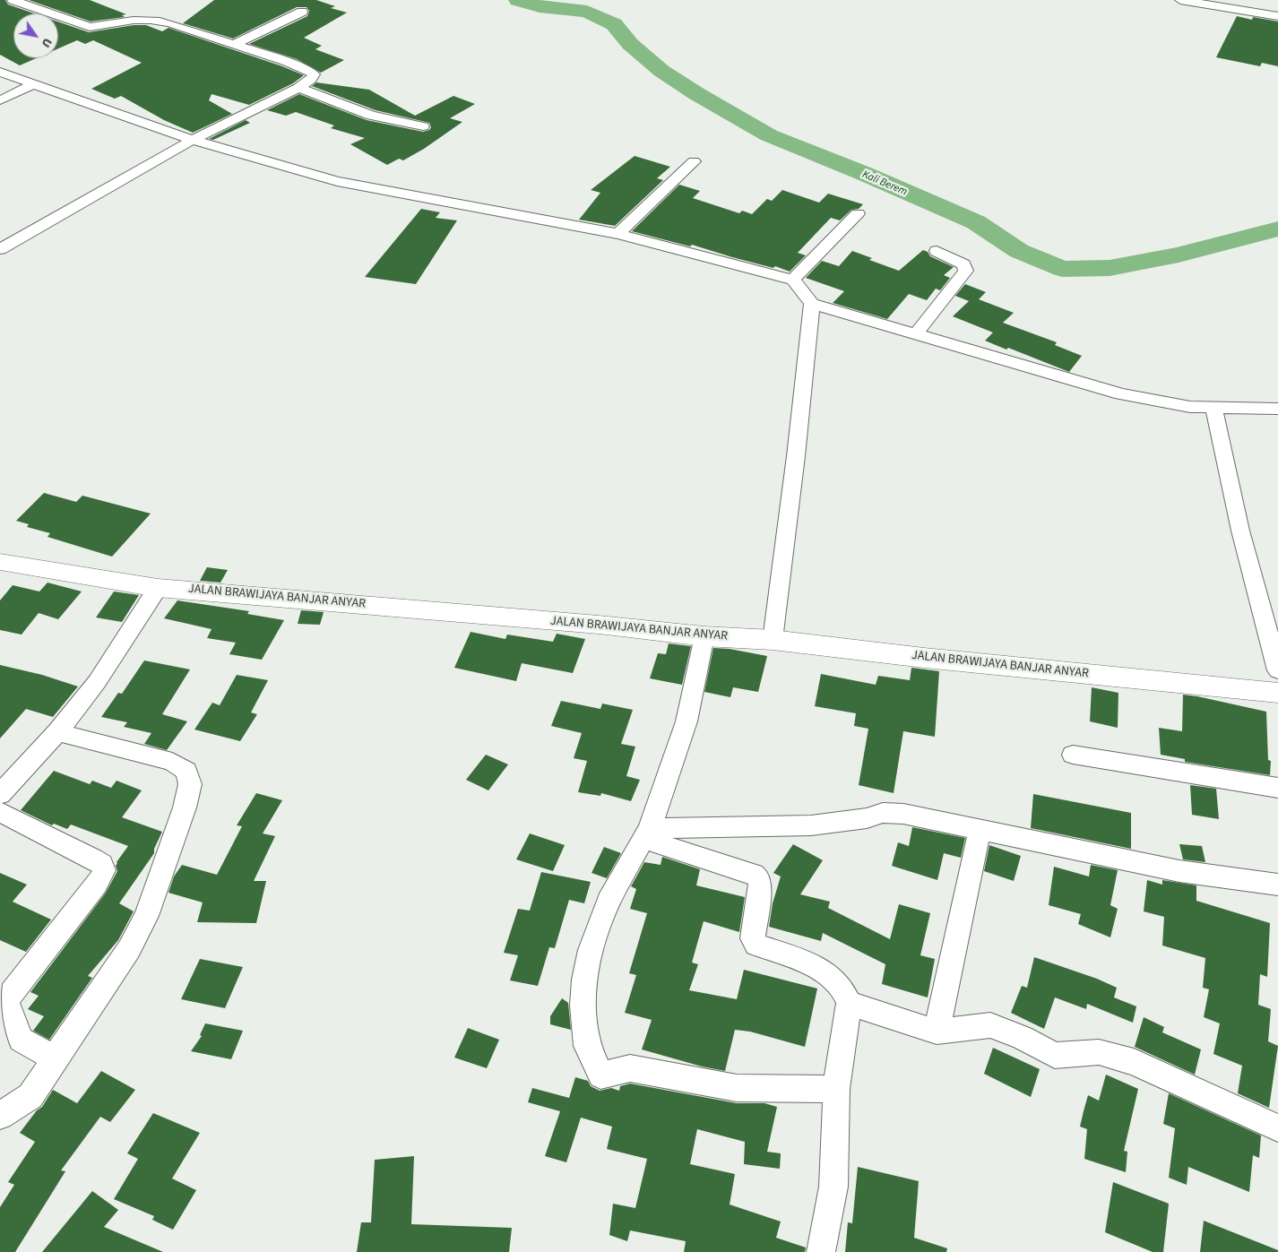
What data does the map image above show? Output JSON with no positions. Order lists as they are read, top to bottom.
{
  "streets": {
    "street": ["JALAN BRAWIJAYA BANJAR ANYAR"]
  },
  "water": ["Kali Berem"],
  "north": "bottom right"
}
